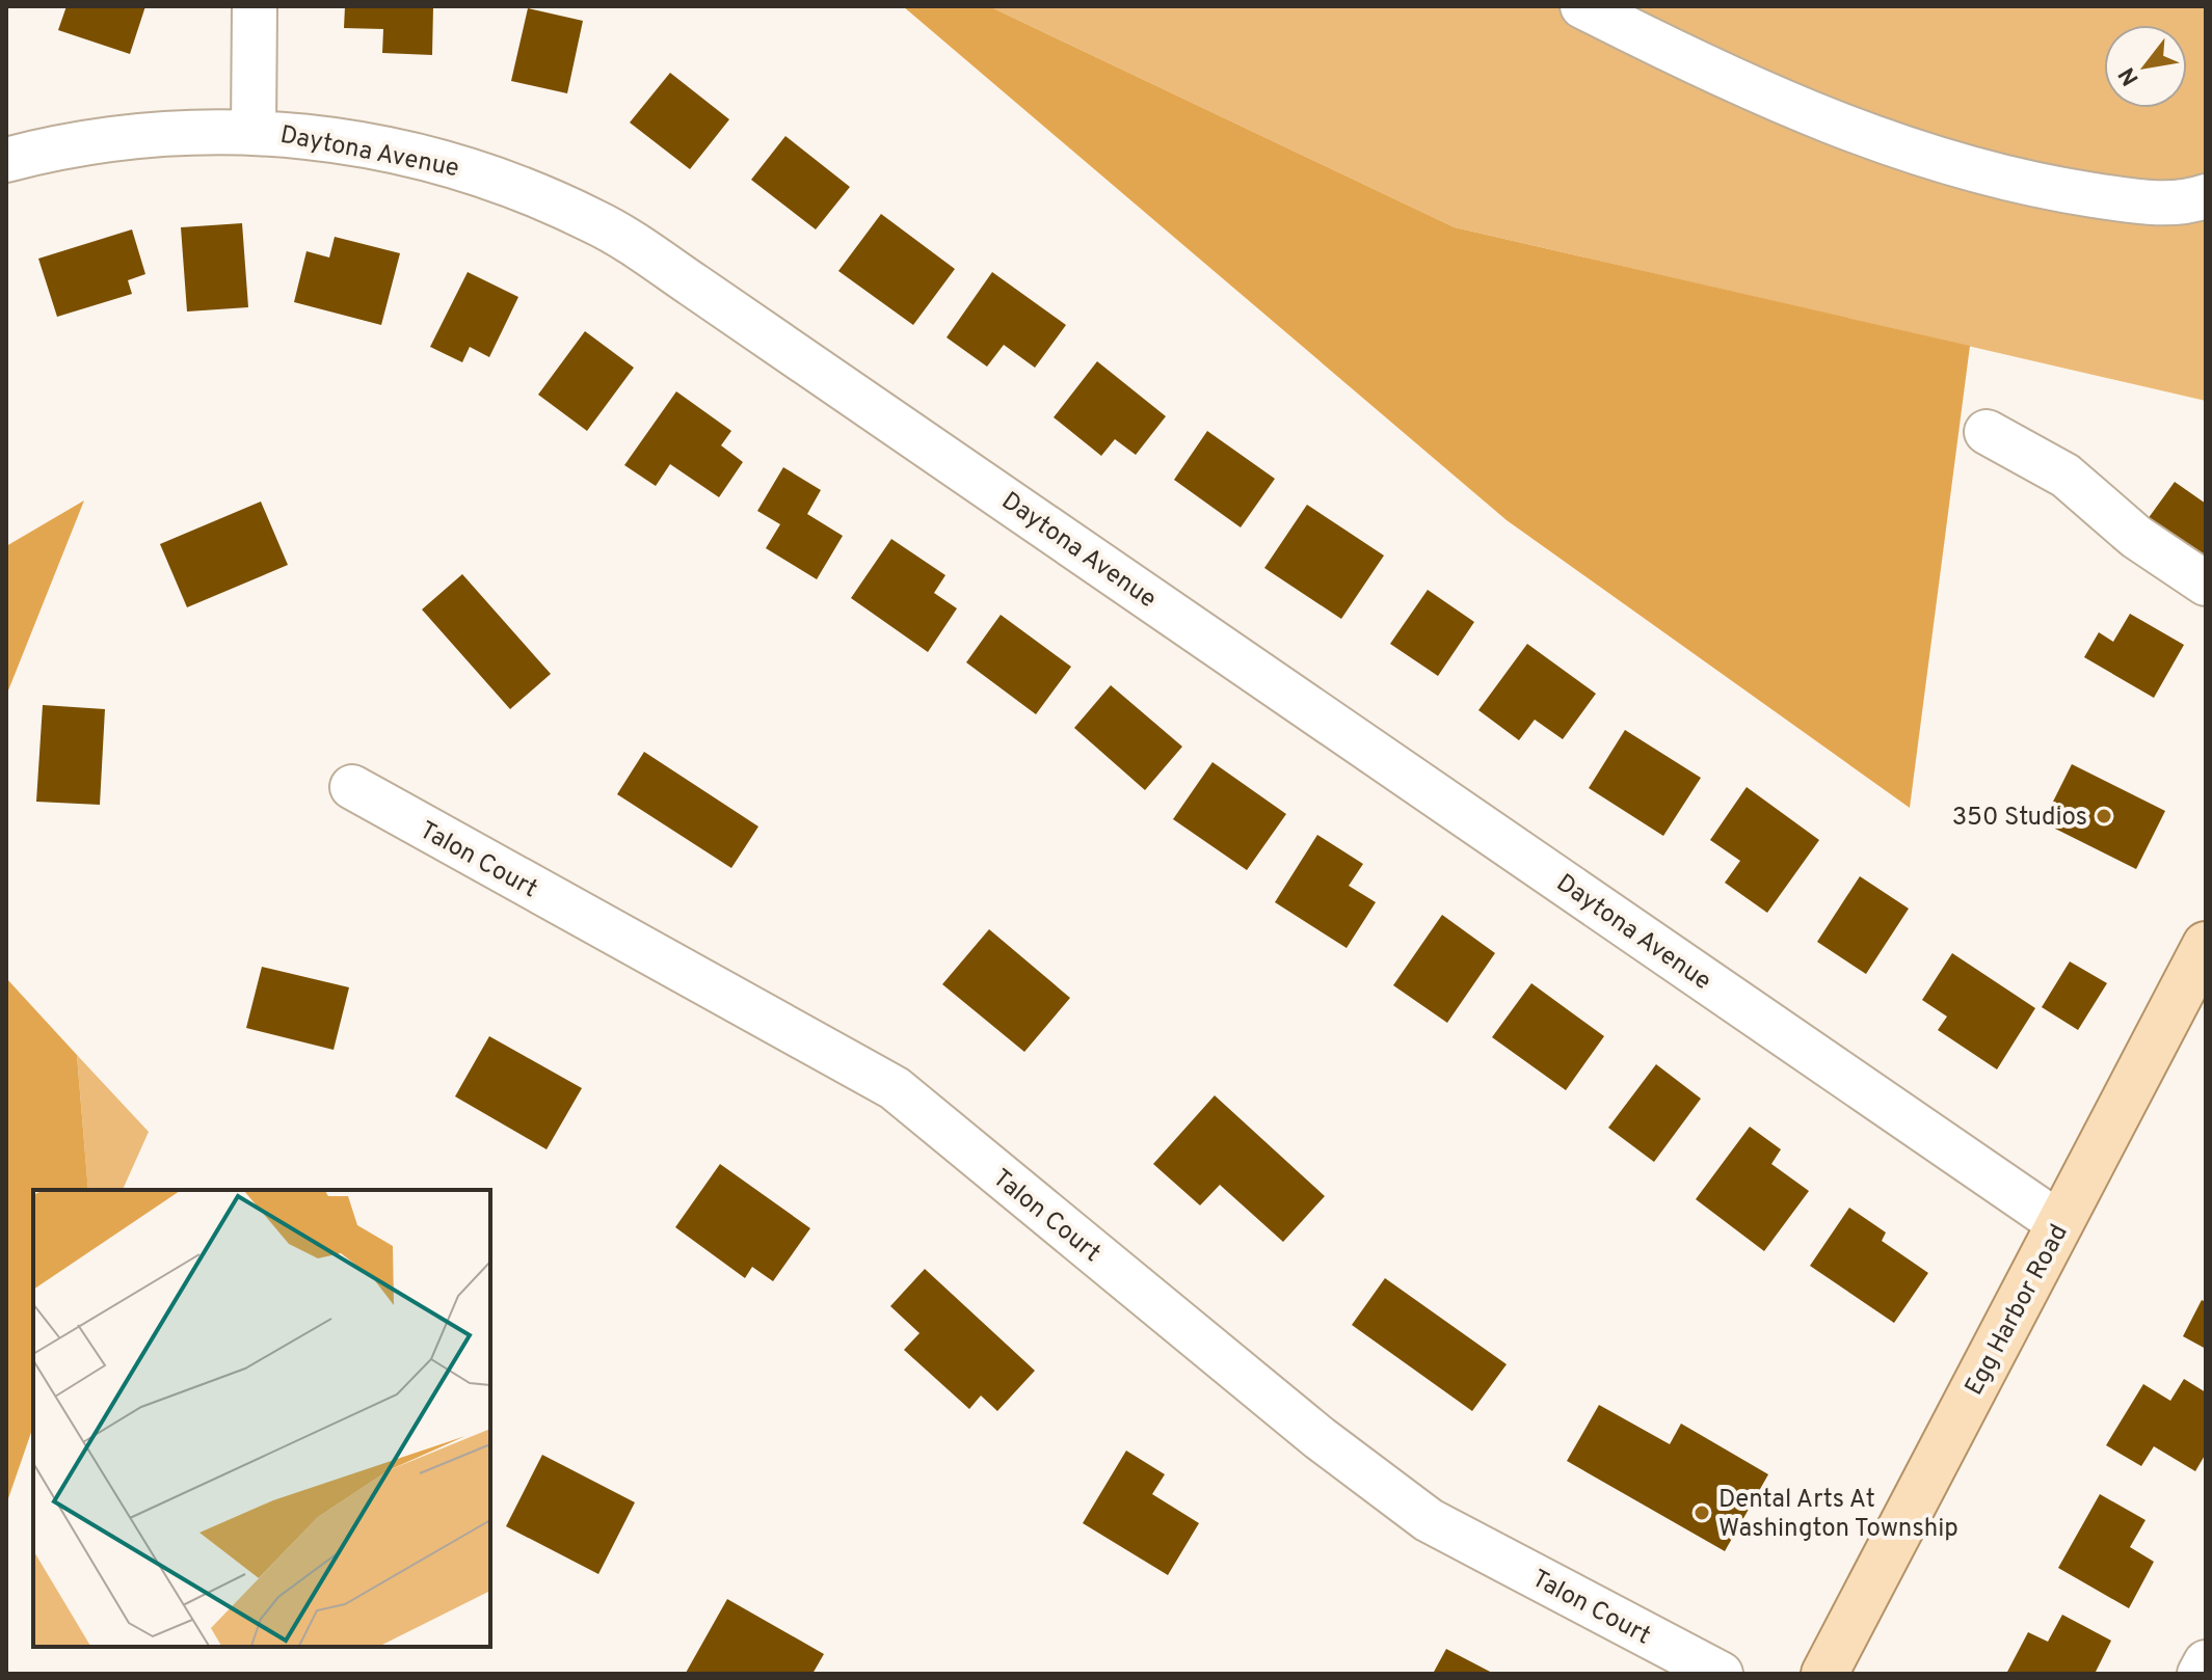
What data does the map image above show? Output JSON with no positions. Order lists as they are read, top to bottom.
{
  "streets": {
    "main road": ["Egg Harbor Road"],
    "street": ["Daytona Avenue", "Talon Court"]
  },
  "crossings": [
    ["Daytona Avenue", "Egg Harbor Road"]
  ],
  "places": ["350 Studios", "Dental Arts At Washington Township"],
  "north": "bottom left"
}
